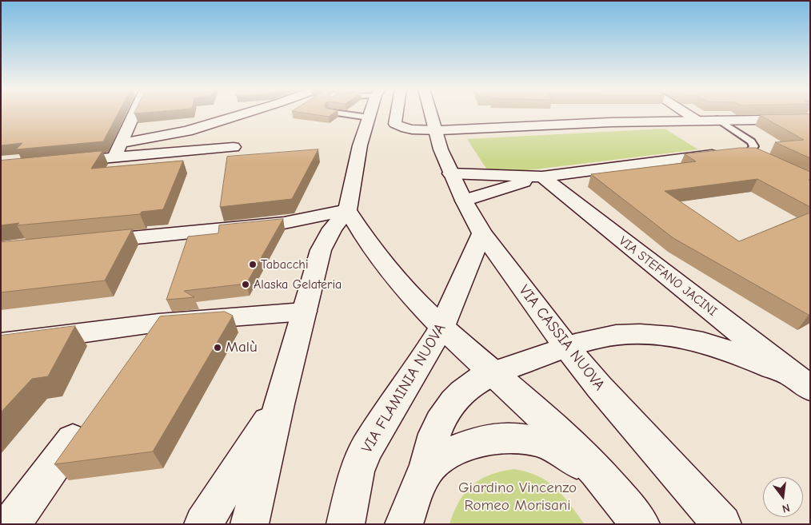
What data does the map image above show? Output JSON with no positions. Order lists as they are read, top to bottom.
{
  "streets": {
    "main road": ["VIA STEFANO JACINI", "VIA CASSIA NUOVA", "VIA FLAMINIA NUOVA"]
  },
  "crossings": [
    ["VIA STEFANO JACINI", "VIA CASSIA NUOVA"],
    ["VIA CASSIA NUOVA", "VIA FLAMINIA NUOVA"]
  ],
  "parks": ["Giardino Vincenzo Romeo Morisani"],
  "places": ["Tabacchi", "Alaska Gelateria", "Malù"],
  "north": "bottom"
}
